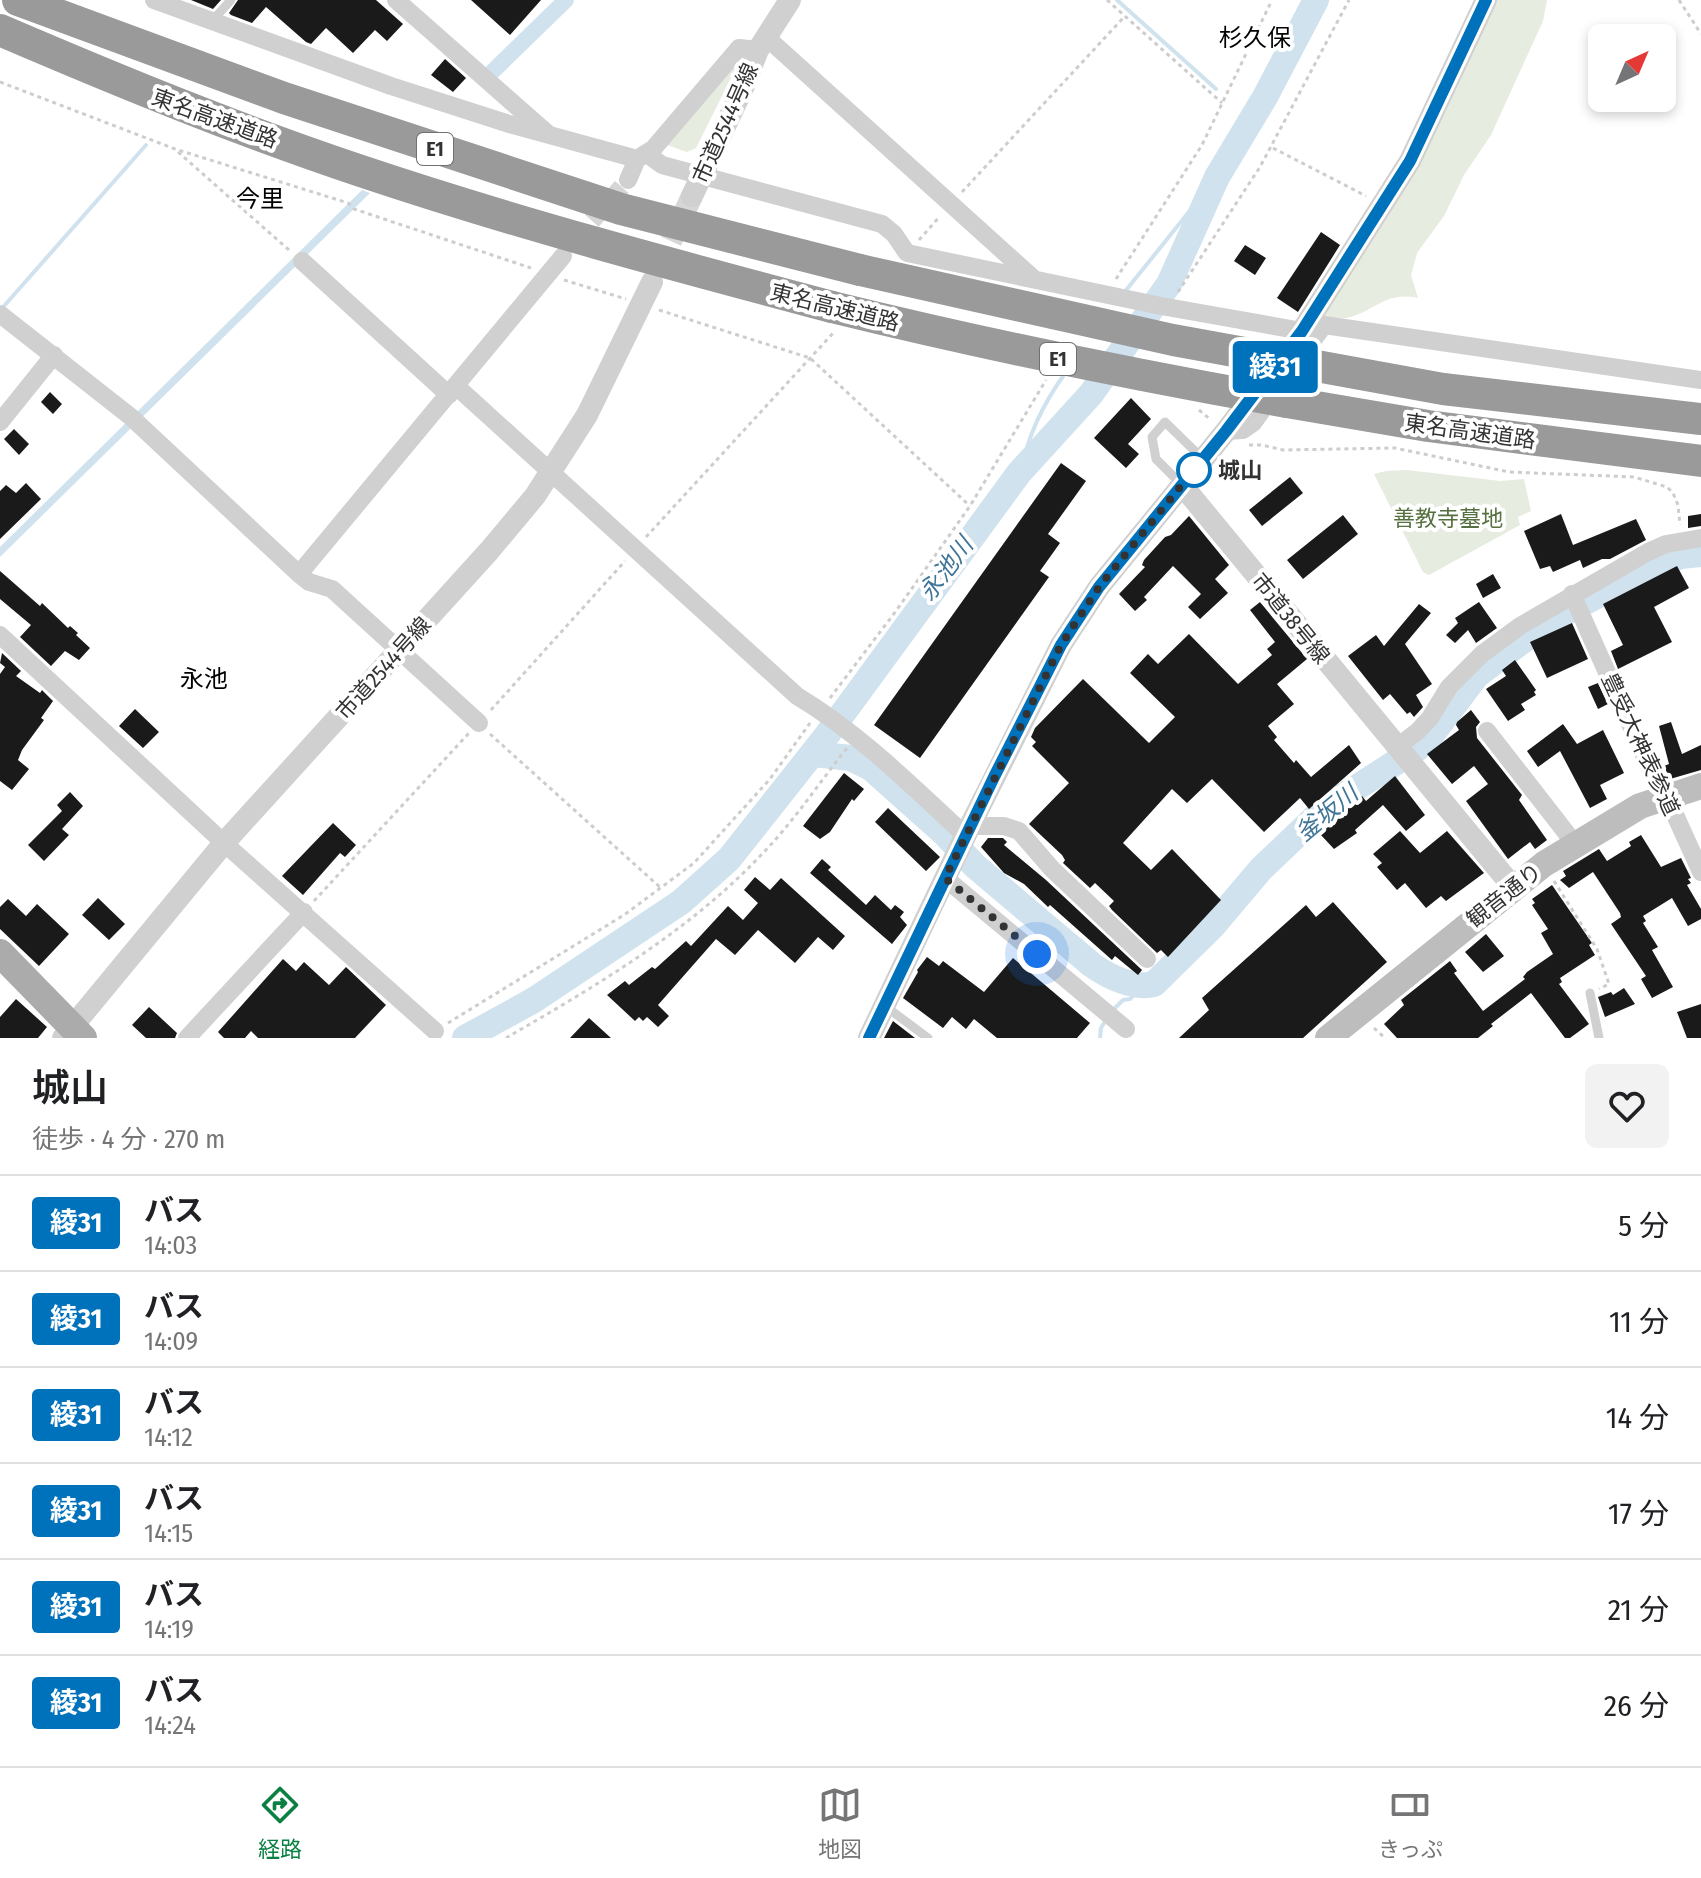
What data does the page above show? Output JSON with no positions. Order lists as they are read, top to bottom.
{
  "streets": {
    "highway": ["東名高速道路", "E1"],
    "main road": ["観音通り"],
    "street": ["市道2544号線", "市道38号線", "豊受大神表参道"]
  },
  "crossings": [
    ["市道38号線", "観音通り"],
    ["豊受大神表参道", "観音通り"]
  ],
  "districts": ["杉久保", "今里", "永池"],
  "water": ["永池川", "釜坂川"],
  "parks": ["善教寺墓地"],
  "places": ["城山"],
  "lines": ["bus line 綾31"],
  "north": "top right",
  "page": {
    "on_map": "綾31",
    "heading": ["城山", "徒歩 · 4 分 · 270 m"],
    "list": [
      {
        "mark": "綾31",
        "name": "バス",
        "note": "14:03",
        "value": "5 分"
      },
      {
        "mark": "綾31",
        "name": "バス",
        "note": "14:09",
        "value": "11 分"
      },
      {
        "mark": "綾31",
        "name": "バス",
        "note": "14:12",
        "value": "14 分"
      },
      {
        "mark": "綾31",
        "name": "バス",
        "note": "14:15",
        "value": "17 分"
      },
      {
        "mark": "綾31",
        "name": "バス",
        "note": "14:19",
        "value": "21 分"
      },
      {
        "mark": "綾31",
        "name": "バス",
        "note": "14:24",
        "value": "26 分"
      }
    ],
    "tabs": ["経路", "地図", "きっぷ"]
  }
}
